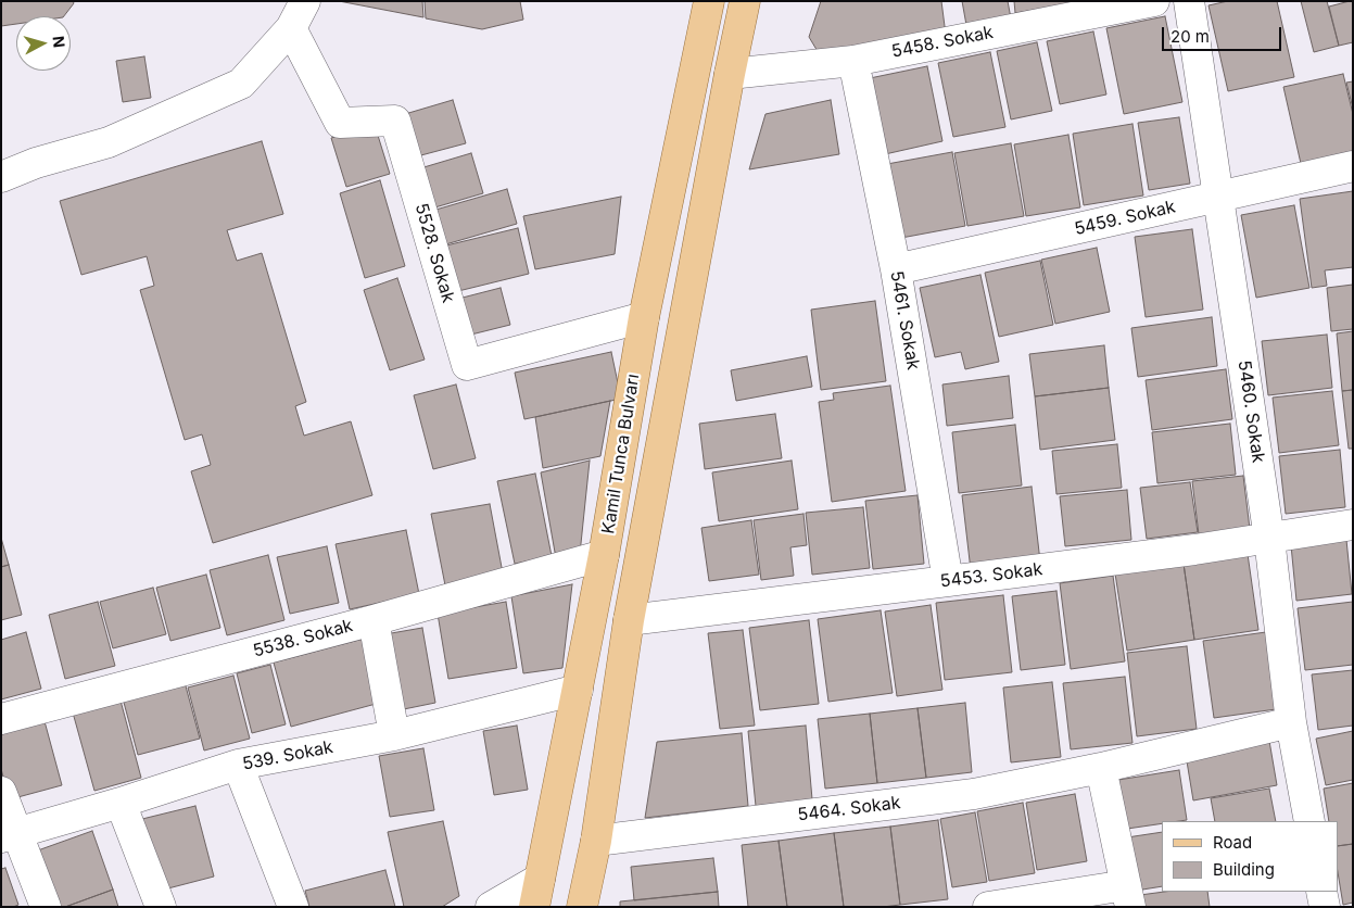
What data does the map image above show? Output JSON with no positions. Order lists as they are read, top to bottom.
{
  "streets": {
    "main road": ["Kamil Tunca Bulvarı"],
    "street": [
      "5458. Sokak",
      "5459. Sokak",
      "5528. Sokak",
      "5461. Sokak",
      "5460. Sokak",
      "5453. Sokak",
      "5538. Sokak",
      "539. Sokak",
      "5464. Sokak"
    ]
  },
  "crossings": [
    ["5458. Sokak", "5461. Sokak"],
    ["5458. Sokak", "Kamil Tunca Bulvarı"],
    ["5459. Sokak", "5461. Sokak"],
    ["5459. Sokak", "5460. Sokak"],
    ["5528. Sokak", "Kamil Tunca Bulvarı"],
    ["5461. Sokak", "5453. Sokak"],
    ["5460. Sokak", "5453. Sokak"],
    ["5460. Sokak", "5464. Sokak"],
    ["Kamil Tunca Bulvarı", "5453. Sokak"],
    ["Kamil Tunca Bulvarı", "5538. Sokak"],
    ["Kamil Tunca Bulvarı", "539. Sokak"],
    ["Kamil Tunca Bulvarı", "5464. Sokak"]
  ],
  "legend": ["Road", "Building"],
  "scale_bar": "20 m",
  "north": "right"
}
